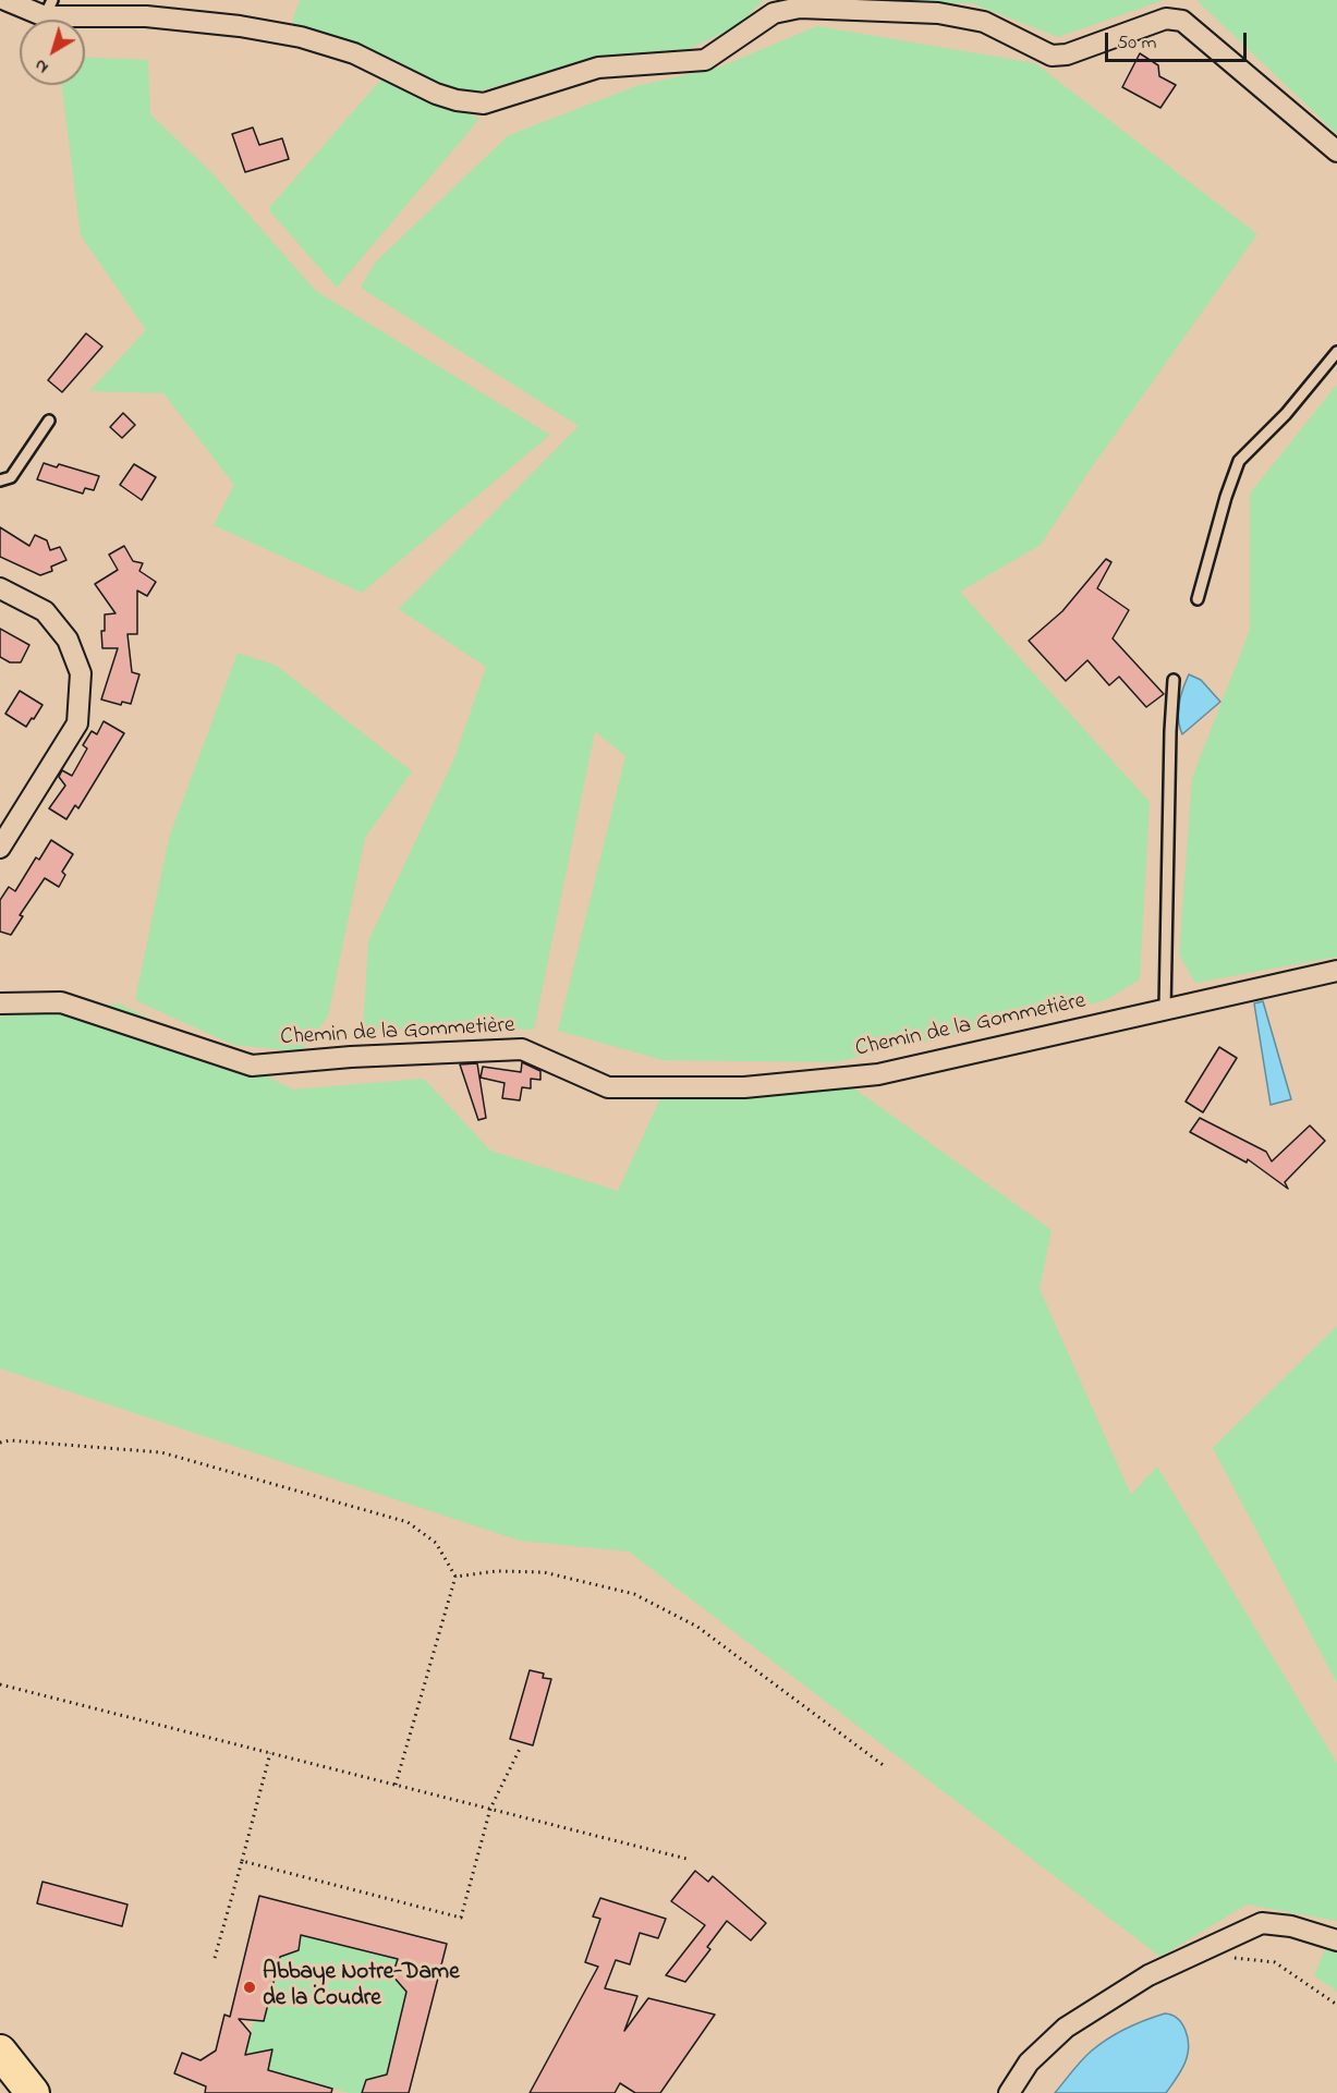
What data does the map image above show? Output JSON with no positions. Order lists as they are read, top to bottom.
{
  "streets": {
    "street": ["Chemin de la Gommetière"]
  },
  "places": ["Abbaye Notre-Dame de la Coudre"],
  "scale_bar": "50 m",
  "north": "bottom left"
}
